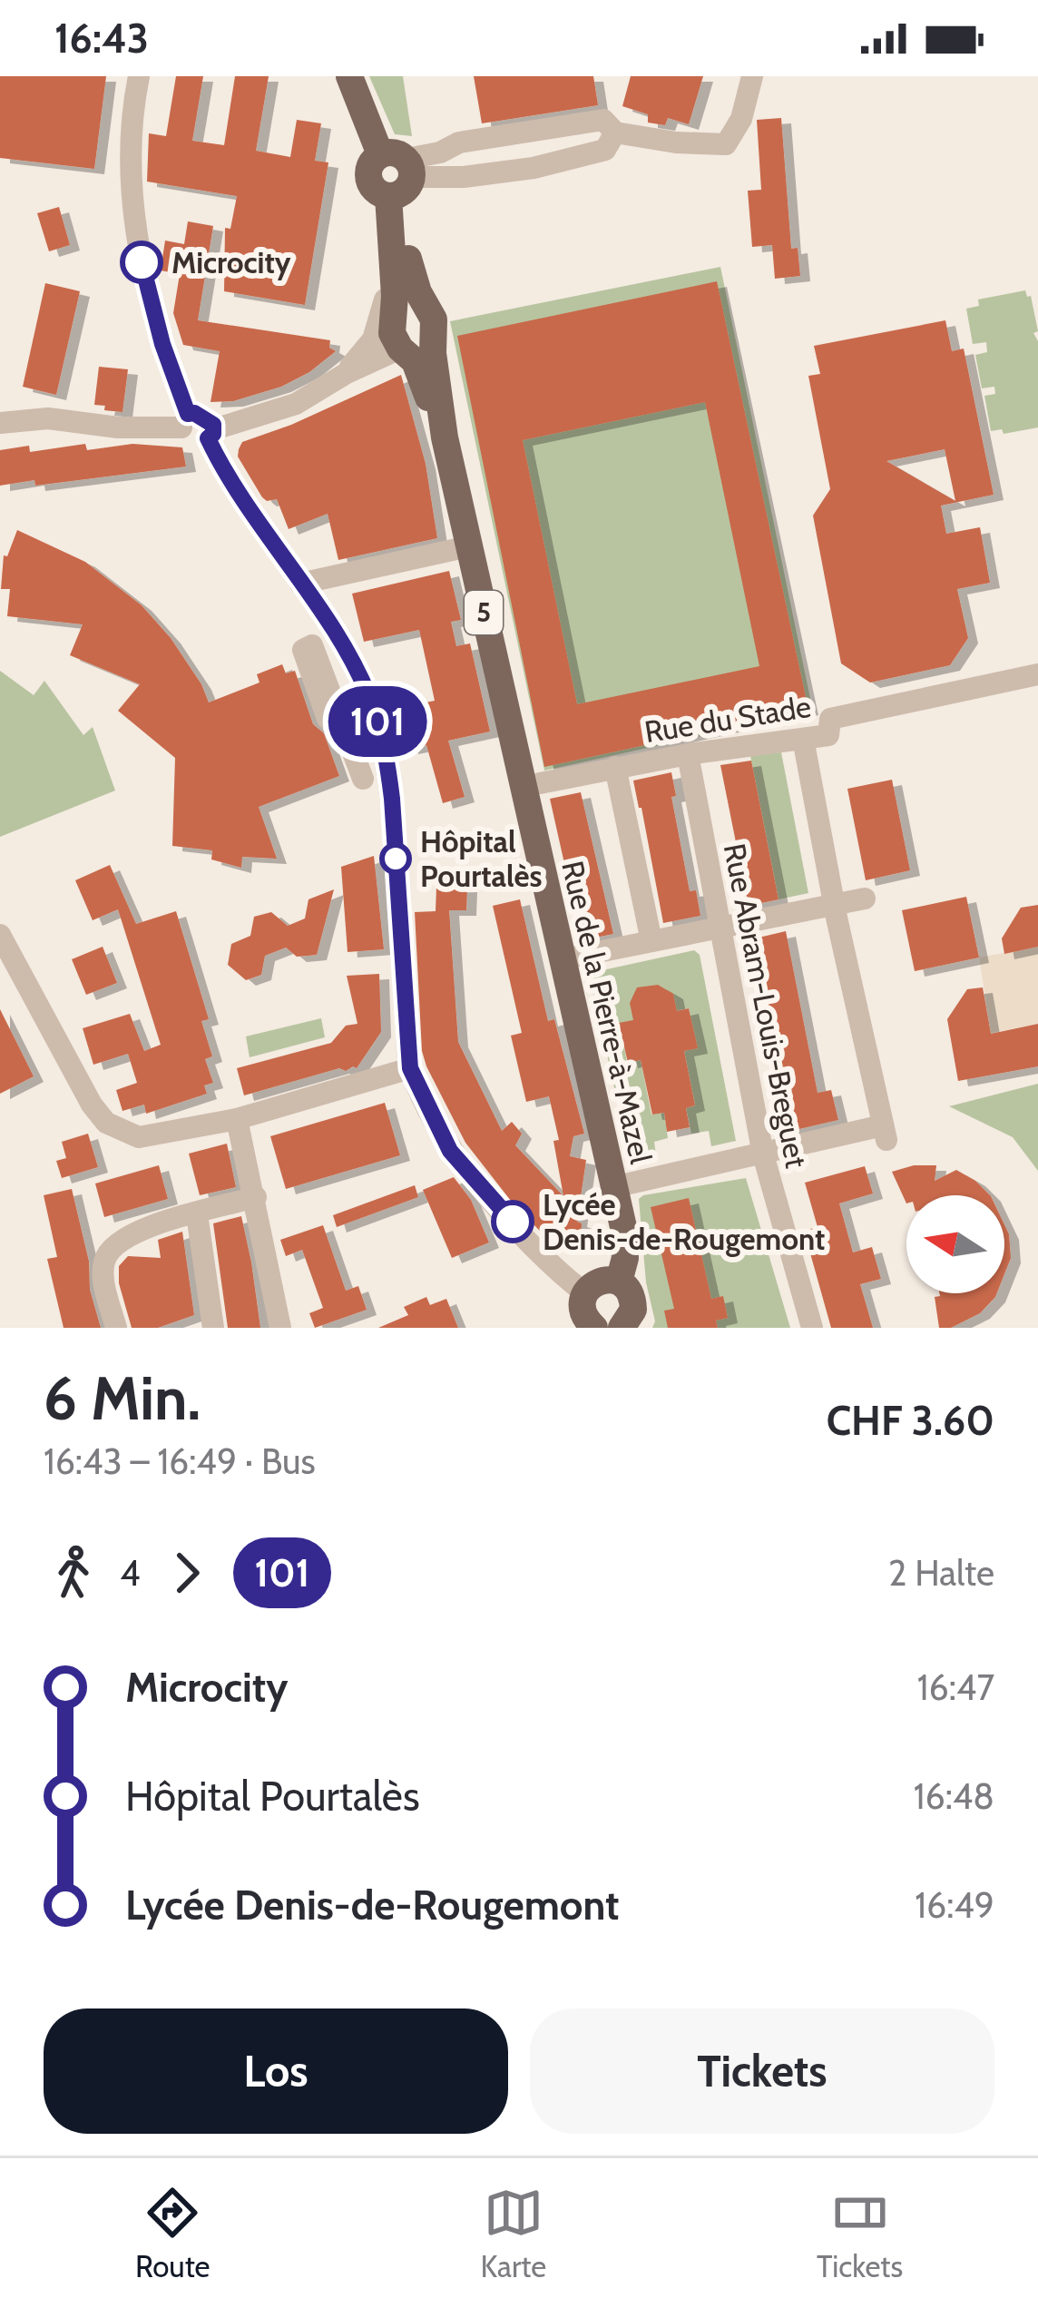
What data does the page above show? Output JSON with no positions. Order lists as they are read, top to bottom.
{
  "streets": {
    "main road": ["5", "Rue de la Pierre-à-Mazel"],
    "street": ["Rue du Stade", "Rue Abram-Louis-Breguet"]
  },
  "crossings": [
    ["Rue du Stade", "Rue Abram-Louis-Breguet"]
  ],
  "places": ["Microcity", "Hôpital Pourtalès", "Lycée Denis-de-Rougemont"],
  "lines": ["bus line 101"],
  "north": "left",
  "page": {
    "status": "16:43",
    "on_map": "101",
    "heading": ["6 Min.", "16:43 – 16:49 · Bus", "CHF 3.60"],
    "legs": ["4", "101", "2 Halte"],
    "list": [
      {
        "name": "Microcity",
        "value": "16:47"
      },
      {
        "name": "Hôpital Pourtalès",
        "value": "16:48"
      },
      {
        "name": "Lycée Denis-de-Rougemont",
        "value": "16:49"
      }
    ],
    "buttons": ["Los", "Tickets"],
    "tabs": ["Route", "Karte", "Tickets"]
  }
}
